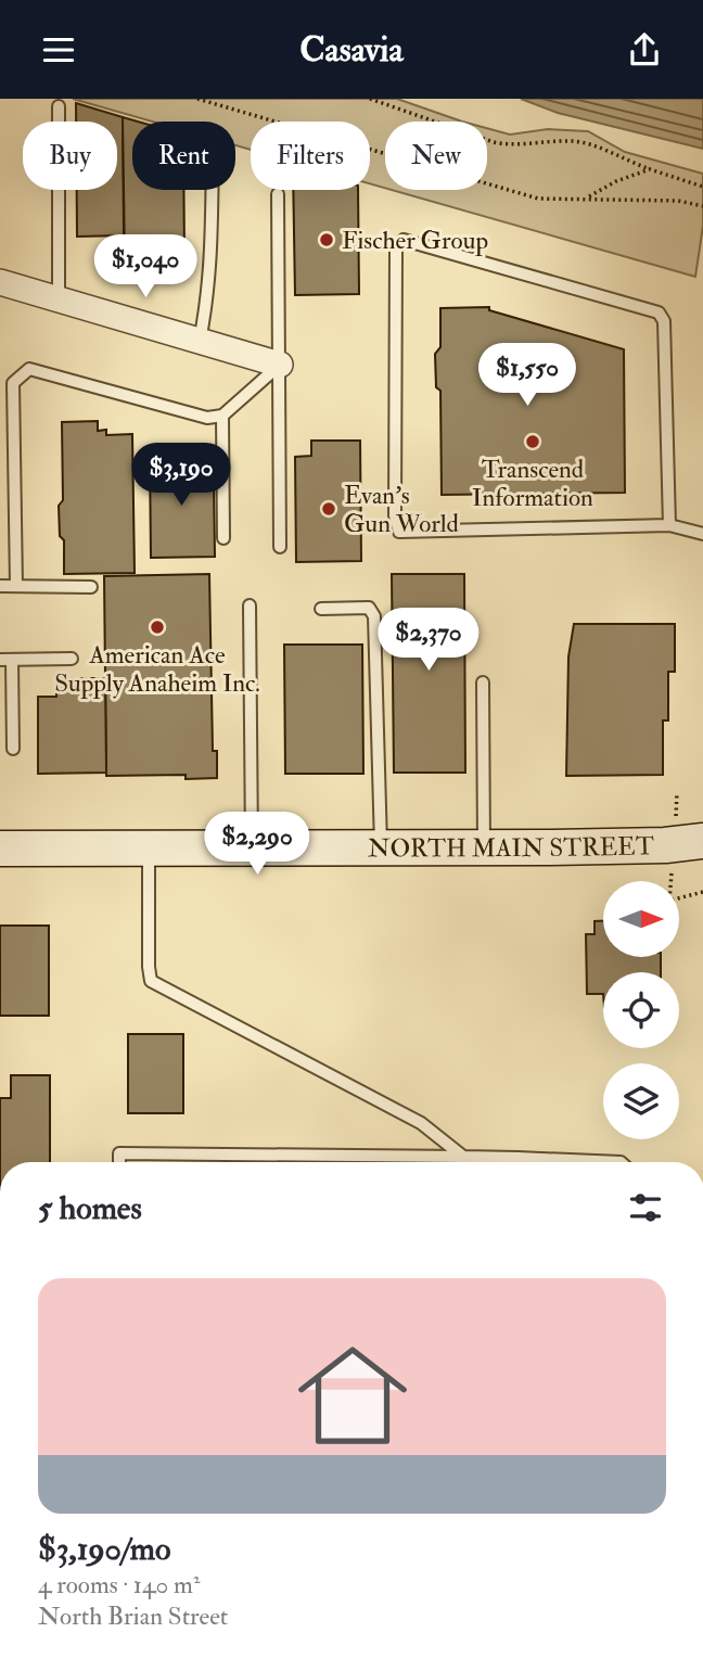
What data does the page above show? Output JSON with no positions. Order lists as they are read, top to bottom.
{
  "streets": {
    "main road": ["NORTH MAIN STREET"]
  },
  "places": [
    "Fischer Group",
    "Transcend Information",
    "Evan's Gun World",
    "American Ace Supply Anaheim Inc."
  ],
  "north": "right",
  "page": {
    "header": "Casavia",
    "chip": [
      "Buy",
      "Rent",
      "Filters",
      "New"
    ],
    "price": [
      "$1,040",
      "$1,550",
      "$3,190",
      "$2,370",
      "$2,290"
    ],
    "heading": "5 homes",
    "list": [
      {
        "name": "$3,190/mo",
        "note": "4 rooms · 140 m² · North Brian Street"
      }
    ]
  }
}
